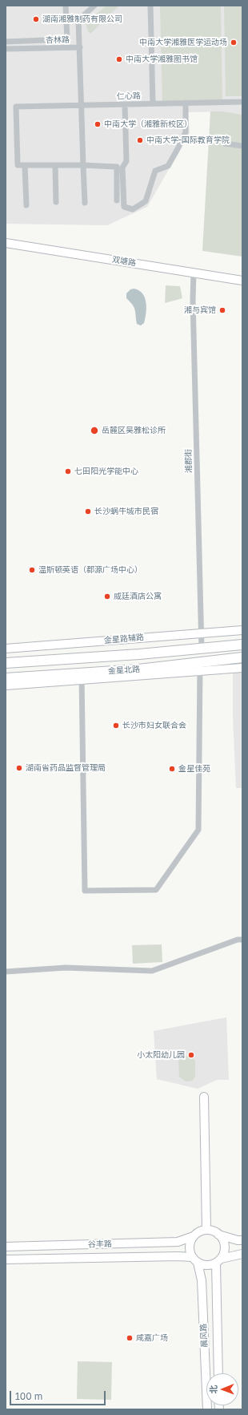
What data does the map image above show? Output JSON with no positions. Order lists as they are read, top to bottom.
{
  "streets": {
    "main road": ["金星北路"],
    "street": [
      "杏林路",
      "仁心路",
      "双塘路",
      "湘郡街",
      "金星路辅路",
      "谷丰路",
      "晨风路"
    ]
  },
  "crossings": [
    ["双塘路", "湘郡街"],
    ["湘郡街", "金星北路"],
    ["谷丰路", "晨风路"]
  ],
  "places": [
    "湖南湘雅制药有限公司",
    "中南大学湘雅医学运动场",
    "中南大学湘雅图书馆",
    "中南大学（湘雅新校区）",
    "中南大学-国际教育学院",
    "湘与宾馆",
    "岳麓区吴雅松诊所",
    "七田阳光学能中心",
    "长沙蜗牛城市民宿",
    "温斯顿英语（郡源广场中心）",
    "威廷酒店公寓",
    "长沙市妇女联合会",
    "湖南省药品监督管理局",
    "金星佳苑",
    "小太阳幼儿园",
    "咸嘉广场"
  ],
  "scale_bar": "100 m",
  "north": "left"
}
